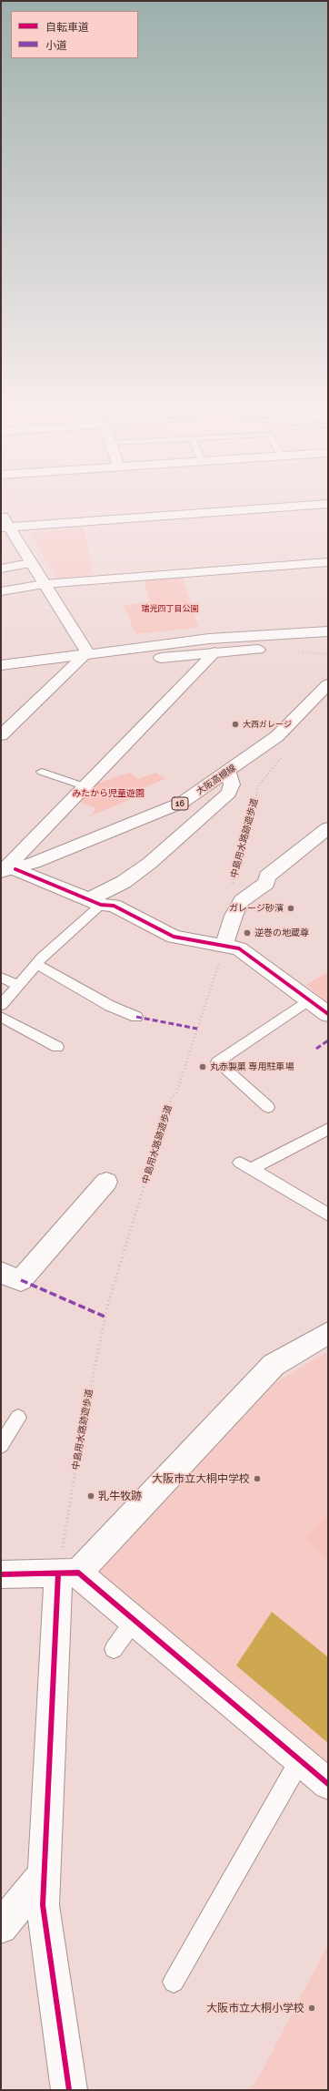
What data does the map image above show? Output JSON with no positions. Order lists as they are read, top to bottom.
{
  "streets": {
    "street": ["大阪高槻線", "16"],
    "path": ["中島用水路跡遊歩道"]
  },
  "parks": ["瑞光四丁目公園", "みたから児童遊園"],
  "places": [
    "大西ガレージ",
    "ガレージ砂濱",
    "逆巻の地蔵尊",
    "丸赤製菓 専用駐車場",
    "大阪市立大桐中学校",
    "乳牛牧跡",
    "大阪市立大桐小学校"
  ],
  "legend": ["自転車道", "小道"]
}
